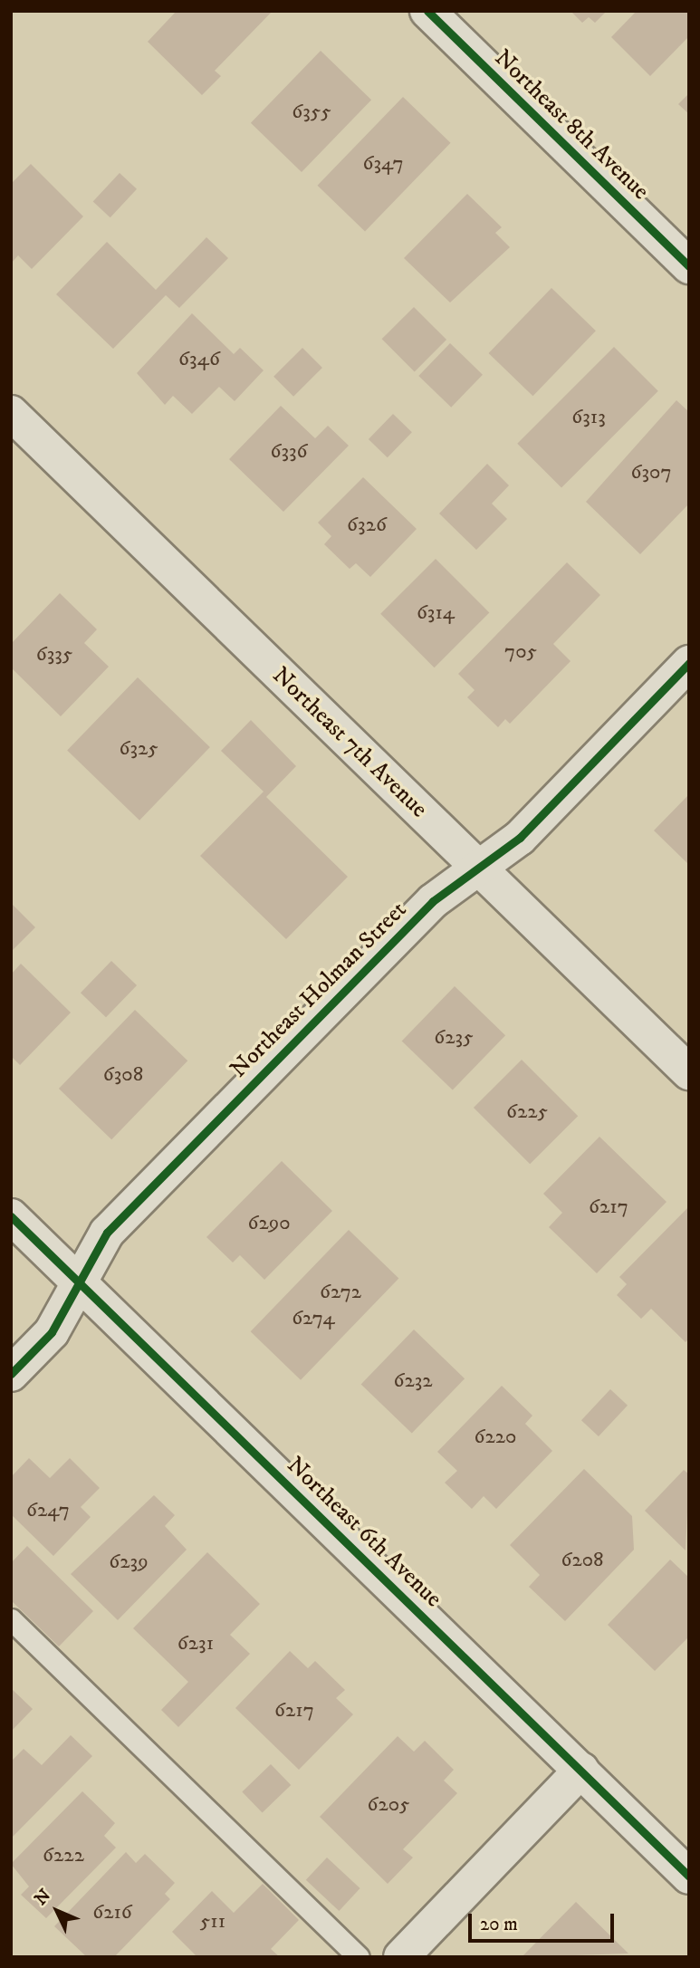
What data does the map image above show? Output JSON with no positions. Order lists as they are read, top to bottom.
{
  "streets": {
    "street": [
      "Northeast 8th Avenue",
      "Northeast 7th Avenue",
      "Northeast Holman Street",
      "Northeast 6th Avenue"
    ]
  },
  "crossings": [
    ["Northeast 7th Avenue", "Northeast Holman Street"],
    ["Northeast Holman Street", "Northeast 6th Avenue"]
  ],
  "house_numbers": [
    "6355",
    "6347",
    "6346",
    "6313",
    "6336",
    "6307",
    "6326",
    "6314",
    "705",
    "6335",
    "6325",
    "6235",
    "6308",
    "6225",
    "6217",
    "6290",
    "6272",
    "6274",
    "6232",
    "6220",
    "6247",
    "6208",
    "6239",
    "6231",
    "6217",
    "6205",
    "6222",
    "6216",
    "511"
  ],
  "scale_bar": "20 m",
  "north": "top left"
}
